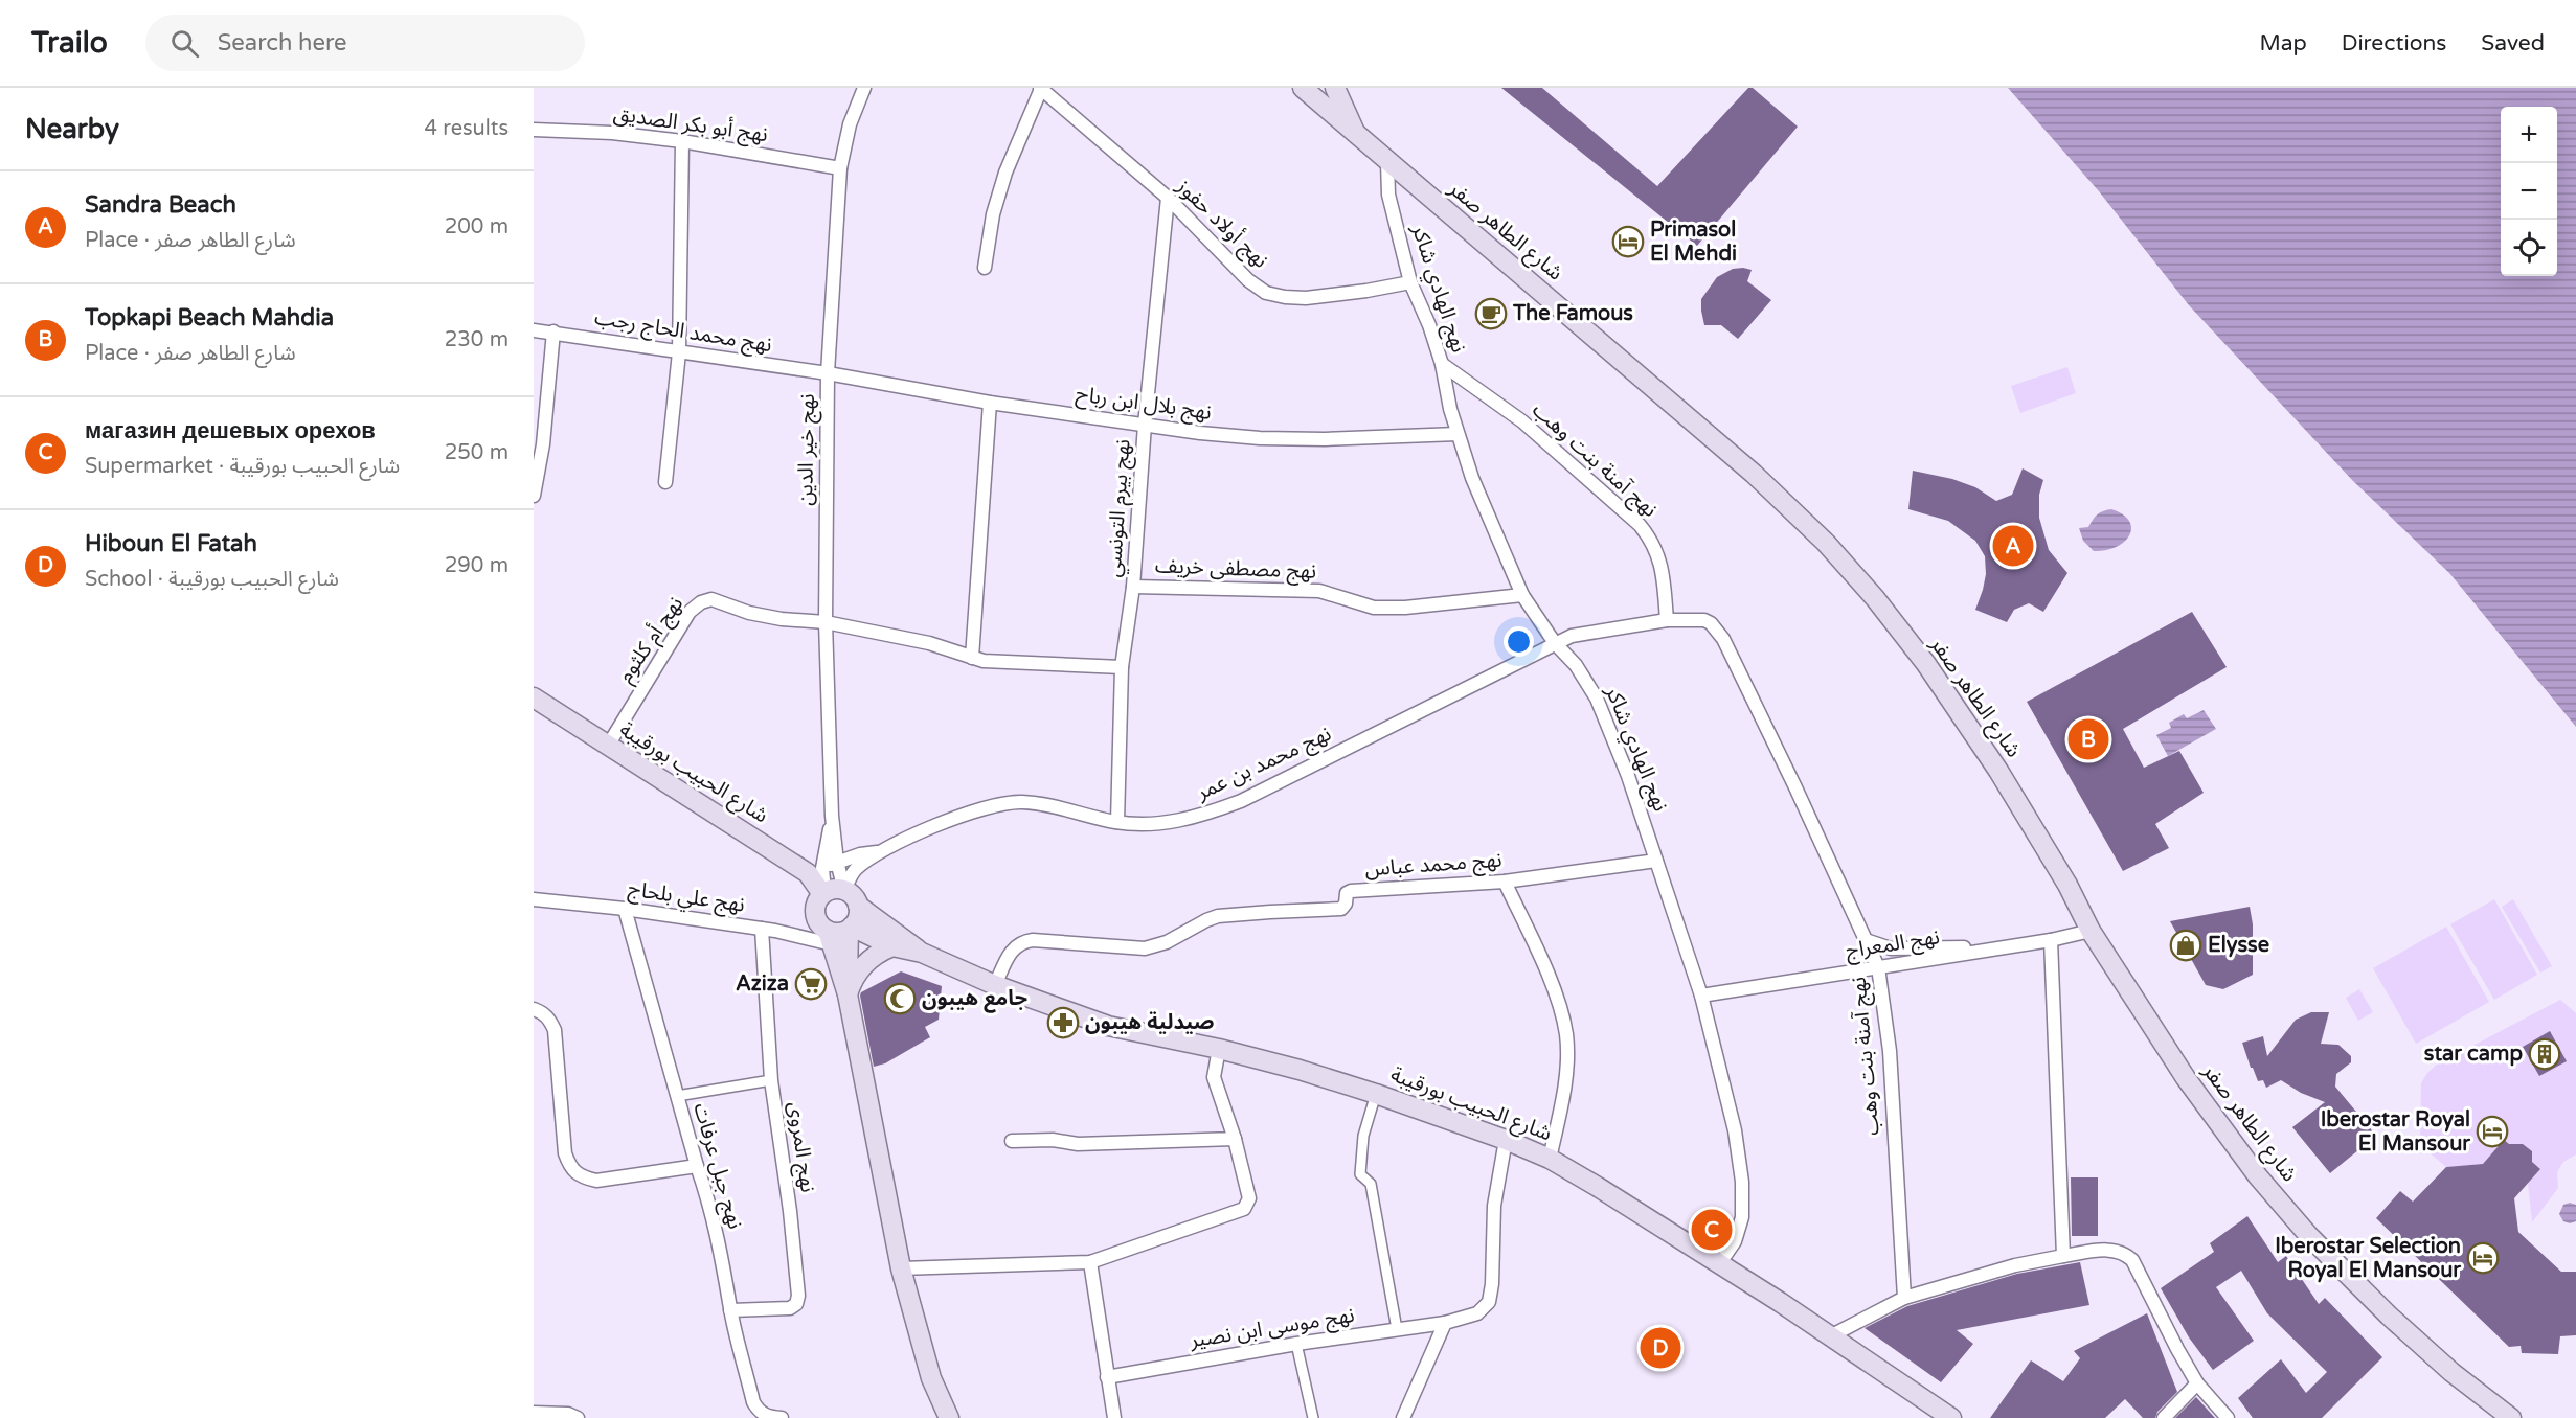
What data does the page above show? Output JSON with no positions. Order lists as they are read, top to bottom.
{
  "streets": {
    "main road": ["شارع الطاهر صفر", "شارع الحبيب بورقيبة"],
    "street": [
      "نهج أبو بكر الصديق",
      "نهج أولاد حفوز",
      "نهج الهادي شاكر",
      "نهج محمد الحاج رجب",
      "نهج بلال ابن رباح",
      "نهج خير الدين",
      "نهج آمنة بنت وهب",
      "نهج بيرم التونسي",
      "نهج مصطفى خريف",
      "نهج أم كلثوم",
      "نهج محمد بن عمر",
      "نهج محمد عباس",
      "نهج علي بلحاج",
      "نهج المعراج",
      "نهج المروى",
      "نهج جبل عرفات",
      "نهج موسى ابن نصير"
    ]
  },
  "crossings": [
    ["نهج أبو بكر الصديق", "نهج خير الدين"],
    ["نهج أولاد حفوز", "نهج الهادي شاكر"],
    ["نهج أولاد حفوز", "نهج بيرم التونسي"],
    ["شارع الطاهر صفر", "نهج الهادي شاكر"],
    ["شارع الطاهر صفر", "نهج المعراج"],
    ["نهج الهادي شاكر", "نهج بلال ابن رباح"],
    ["نهج الهادي شاكر", "نهج آمنة بنت وهب"],
    ["نهج الهادي شاكر", "نهج مصطفى خريف"],
    ["نهج الهادي شاكر", "نهج محمد بن عمر"],
    ["نهج الهادي شاكر", "شارع الحبيب بورقيبة"],
    ["نهج الهادي شاكر", "نهج محمد عباس"],
    ["نهج الهادي شاكر", "نهج المعراج"],
    ["نهج محمد الحاج رجب", "نهج بلال ابن رباح"],
    ["نهج محمد الحاج رجب", "نهج خير الدين"],
    ["نهج بلال ابن رباح", "نهج خير الدين"],
    ["نهج بلال ابن رباح", "نهج بيرم التونسي"],
    ["نهج خير الدين", "نهج أم كلثوم"],
    ["نهج خير الدين", "نهج محمد بن عمر"],
    ["نهج خير الدين", "شارع الحبيب بورقيبة"],
    ["نهج خير الدين", "نهج علي بلحاج"],
    ["نهج آمنة بنت وهب", "نهج محمد بن عمر"],
    ["نهج آمنة بنت وهب", "نهج المعراج"],
    ["نهج بيرم التونسي", "نهج مصطفى خريف"],
    ["نهج بيرم التونسي", "نهج أم كلثوم"],
    ["نهج بيرم التونسي", "نهج محمد بن عمر"],
    ["نهج أم كلثوم", "شارع الحبيب بورقيبة"],
    ["نهج محمد بن عمر", "شارع الحبيب بورقيبة"],
    ["نهج محمد بن عمر", "نهج علي بلحاج"],
    ["شارع الحبيب بورقيبة", "نهج محمد عباس"],
    ["شارع الحبيب بورقيبة", "نهج علي بلحاج"],
    ["شارع الحبيب بورقيبة", "نهج موسى ابن نصير"],
    ["نهج علي بلحاج", "نهج المروى"],
    ["نهج علي بلحاج", "نهج جبل عرفات"],
    ["نهج المروى", "نهج جبل عرفات"]
  ],
  "places": {
    "hotel": ["Primasol El Mehdi", "Iberostar Royal El Mansour", "Iberostar Selection Royal El Mansour"],
    "cafe": ["The Famous"],
    "shop": ["Elysse"],
    "supermarket": ["Aziza"],
    "mosque": ["جامع هيبون"],
    "pharmacy": ["صيدلية هيبون"],
    "building": ["star camp"]
  },
  "page": {
    "header": "Trailo",
    "search": "Search here",
    "nav": ["Map", "Directions", "Saved"],
    "heading": ["Nearby", "4 results"],
    "map_buttons": ["+", "−"],
    "list": [
      {
        "mark": "A",
        "name": "Sandra Beach",
        "note": "Place · شارع الطاهر صفر",
        "value": "200 m"
      },
      {
        "mark": "B",
        "name": "Topkapi Beach Mahdia",
        "note": "Place · شارع الطاهر صفر",
        "value": "230 m"
      },
      {
        "mark": "C",
        "name": "магазин дешевых орехов",
        "note": "Supermarket · شارع الحبيب بورقيبة",
        "value": "250 m"
      },
      {
        "mark": "D",
        "name": "Hiboun El Fatah",
        "note": "School · شارع الحبيب بورقيبة",
        "value": "290 m"
      }
    ],
    "pins": [
      "A",
      "B",
      "C",
      "D"
    ]
  }
}
